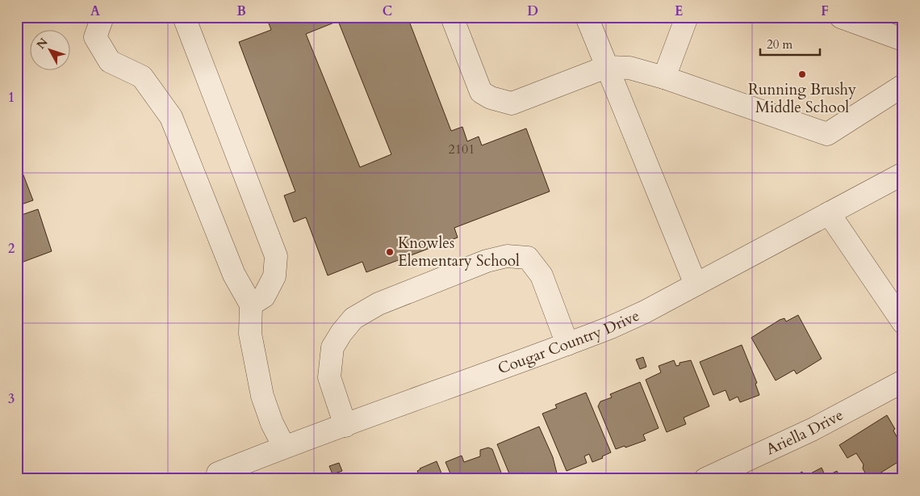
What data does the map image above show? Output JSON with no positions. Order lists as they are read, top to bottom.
{
  "streets": {
    "street": ["Cougar Country Drive", "Ariella Drive"]
  },
  "places": ["Running Brushy Middle School", "Knowles Elementary School"],
  "house_numbers": ["2101"],
  "scale_bar": "20 m",
  "north": "top left",
  "grid": {
    "columns": [
      "A",
      "B",
      "C",
      "D",
      "E",
      "F"
    ],
    "rows": ["1", "2", "3"]
  }
}
